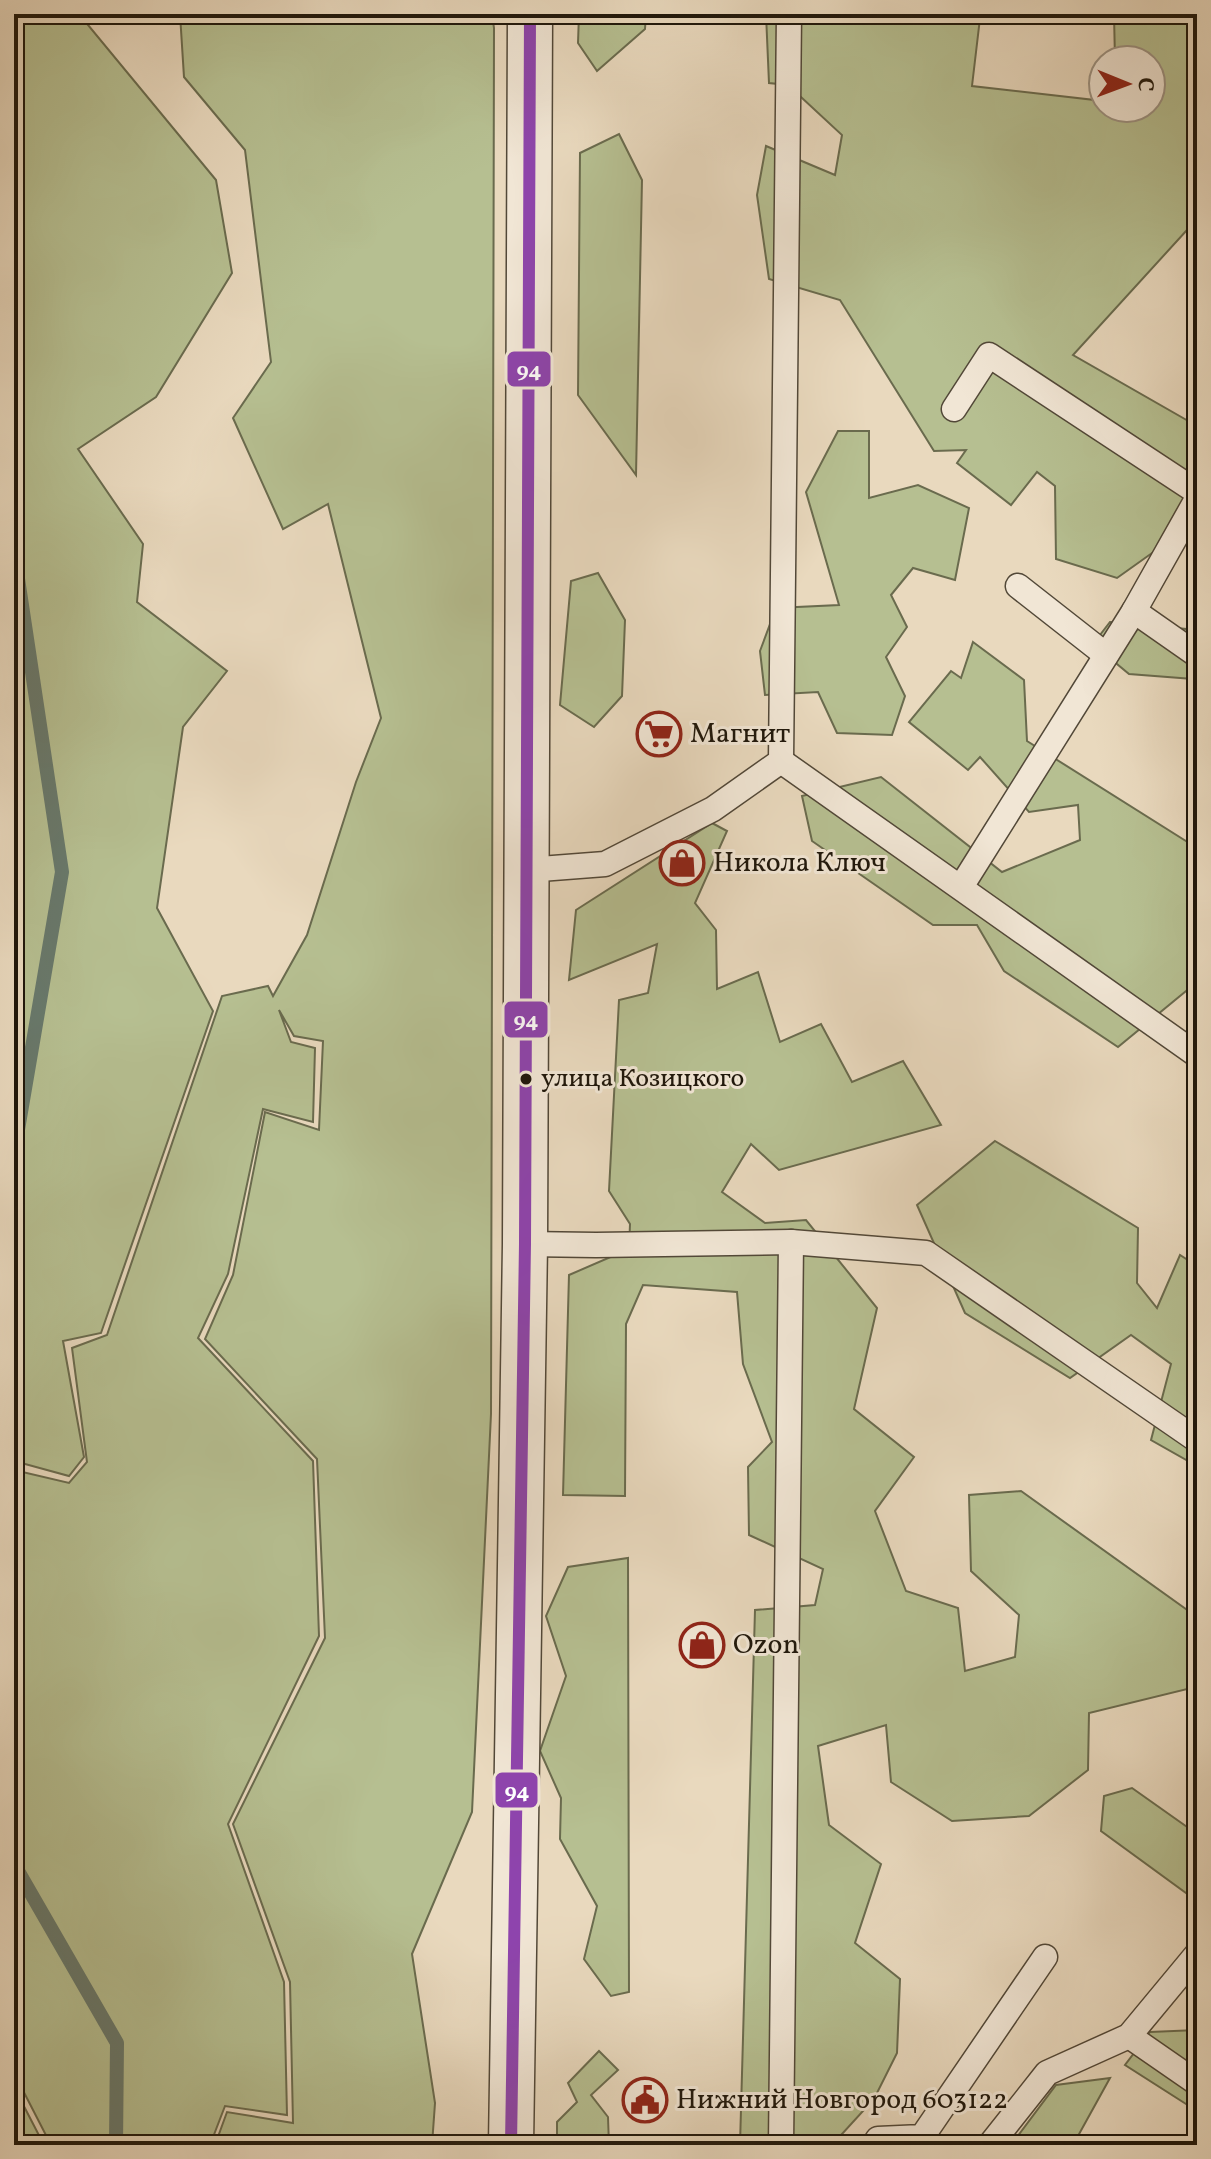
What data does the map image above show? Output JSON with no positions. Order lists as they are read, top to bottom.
{
  "places": {
    "supermarket": ["Магнит"],
    "shop": ["Никола Ключ", "Ozon"],
    "other": ["улица Козицкого"],
    "public building": ["Нижний Новгород 603122"]
  },
  "lines": ["transit line 94"],
  "north": "right"
}
